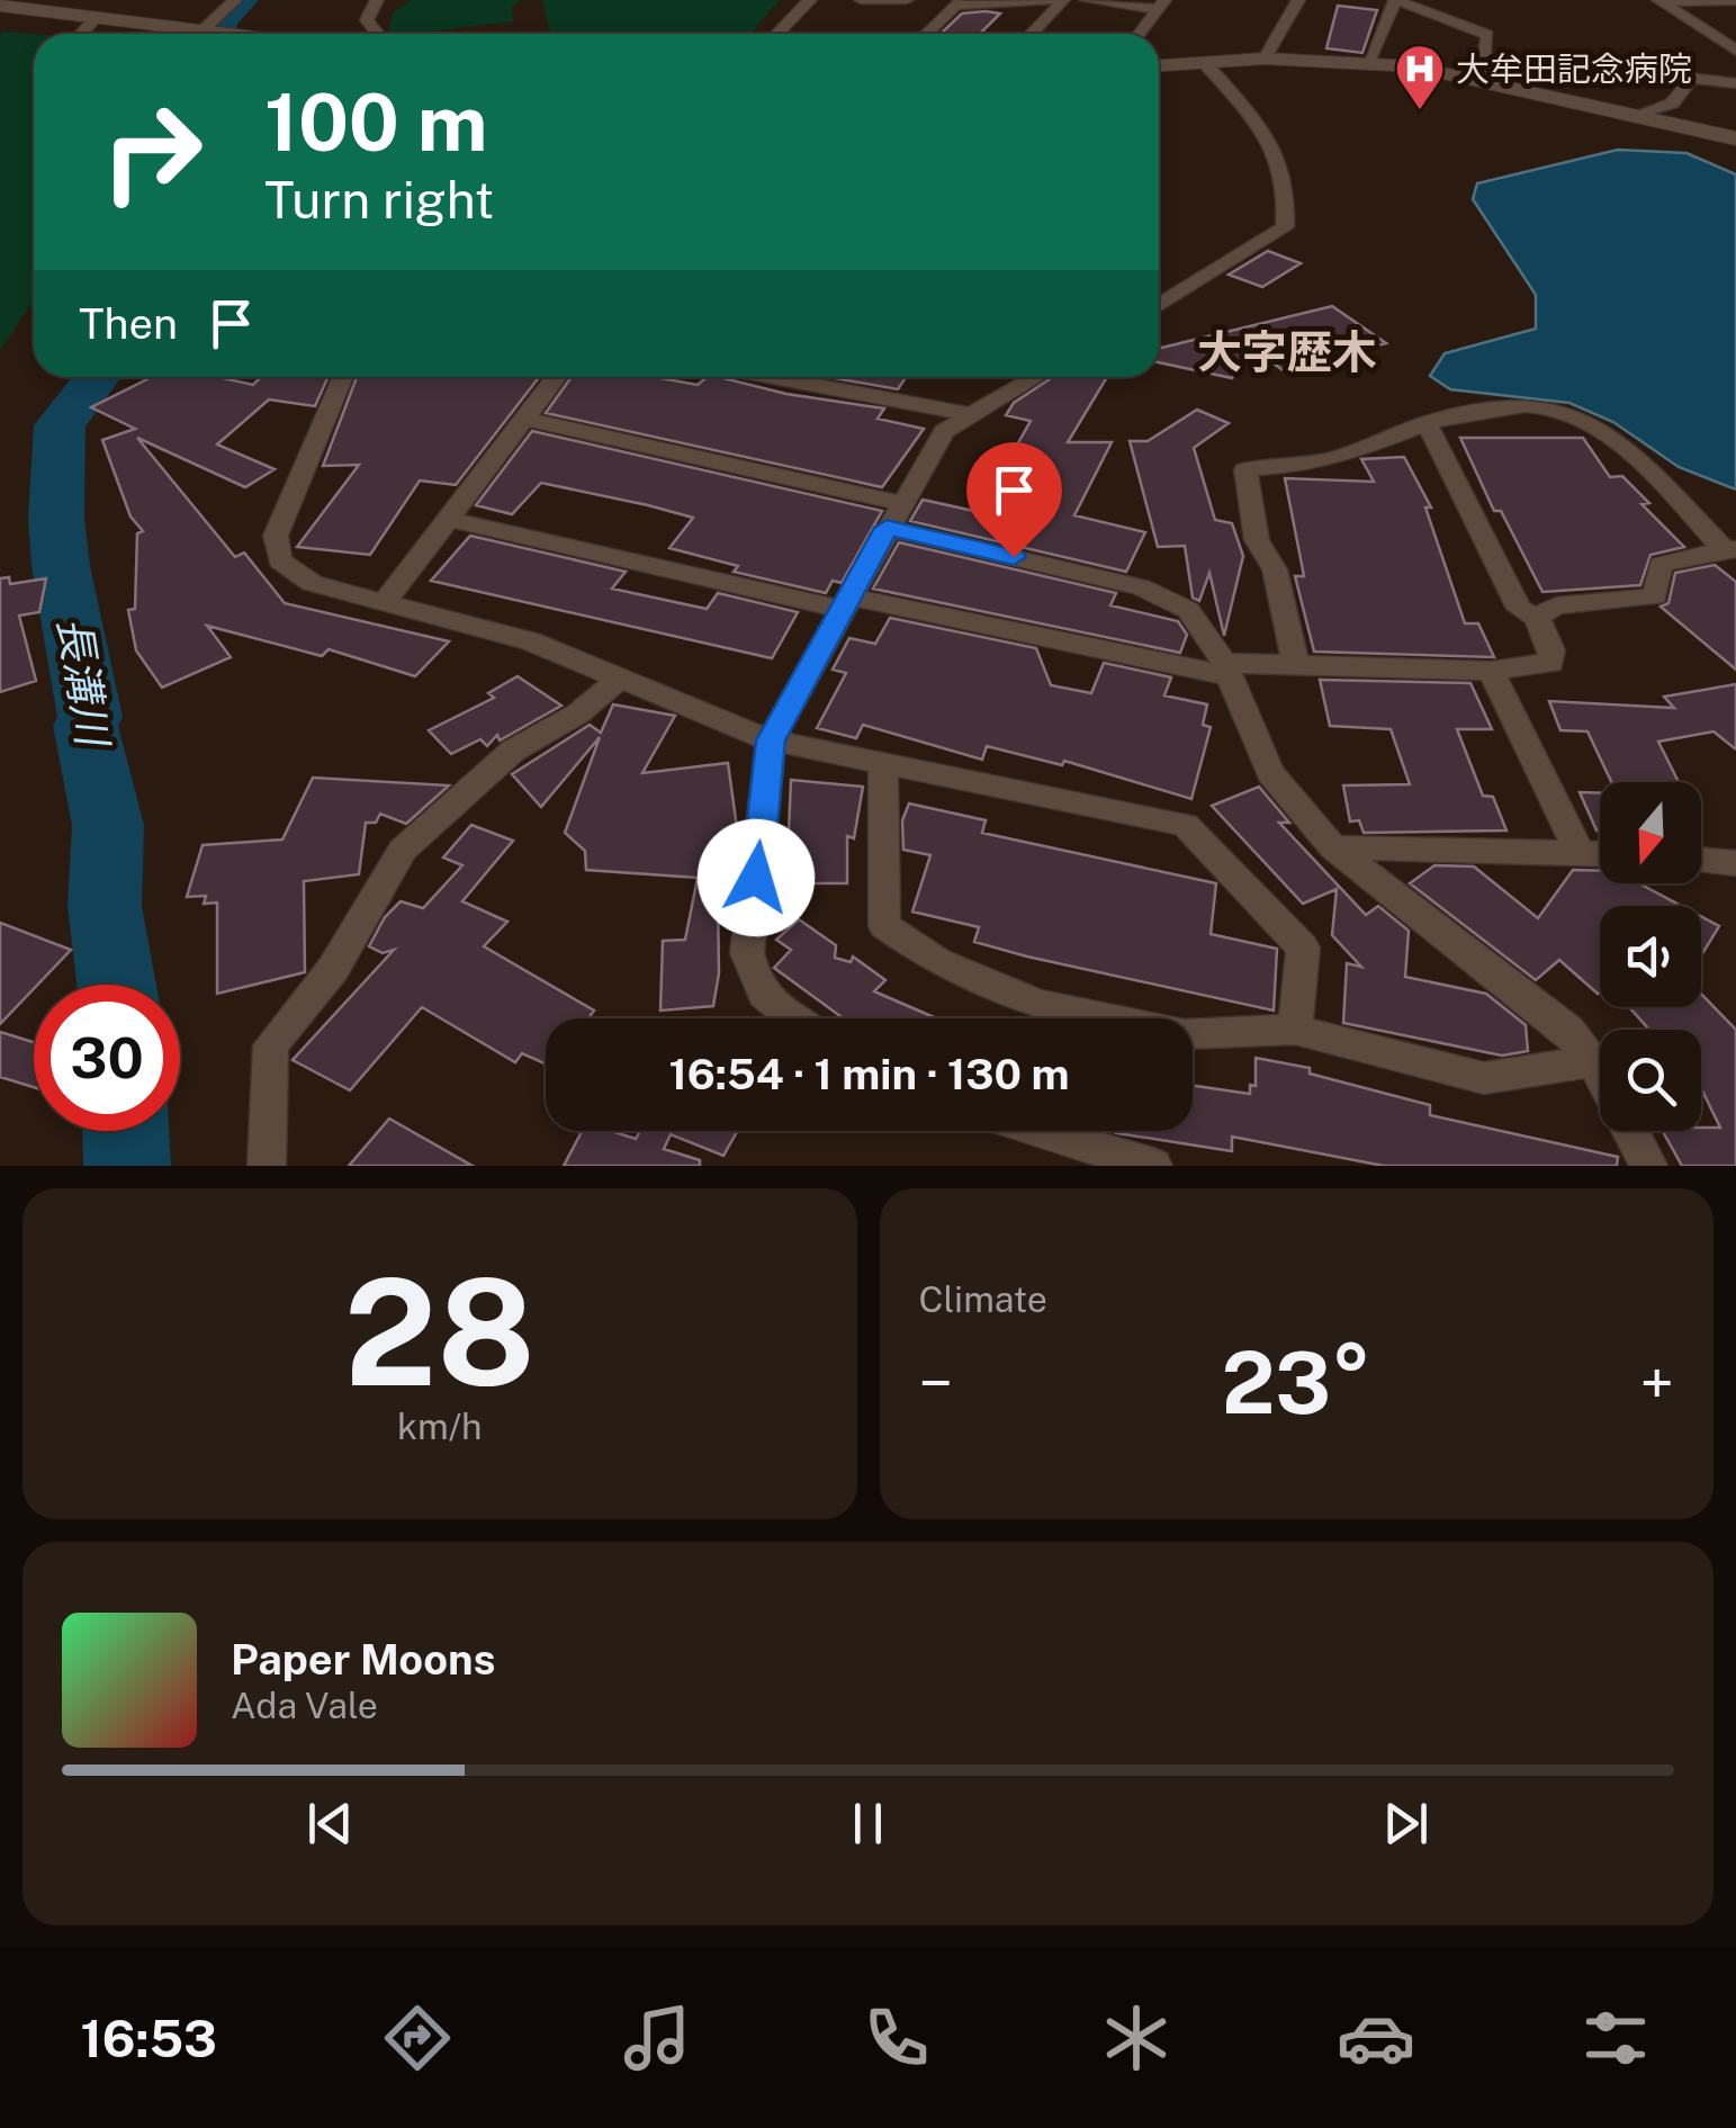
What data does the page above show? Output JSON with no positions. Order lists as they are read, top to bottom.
{
  "districts": ["大字歴木"],
  "water": ["長溝川"],
  "places": {
    "hospital": ["大牟田記念病院"]
  },
  "north": "bottom",
  "page": {
    "turn": ["100 m", "Turn right"],
    "then": "Then",
    "limit": "30",
    "trip": "16:54 · 1 min · 130 m",
    "tile": [
      ["28", "km/h"],
      "Climate"
    ],
    "heat": ["−", "23°", "+"],
    "song": ["Paper Moons", "Ada Vale"],
    "tabs": "16:53"
  }
}
